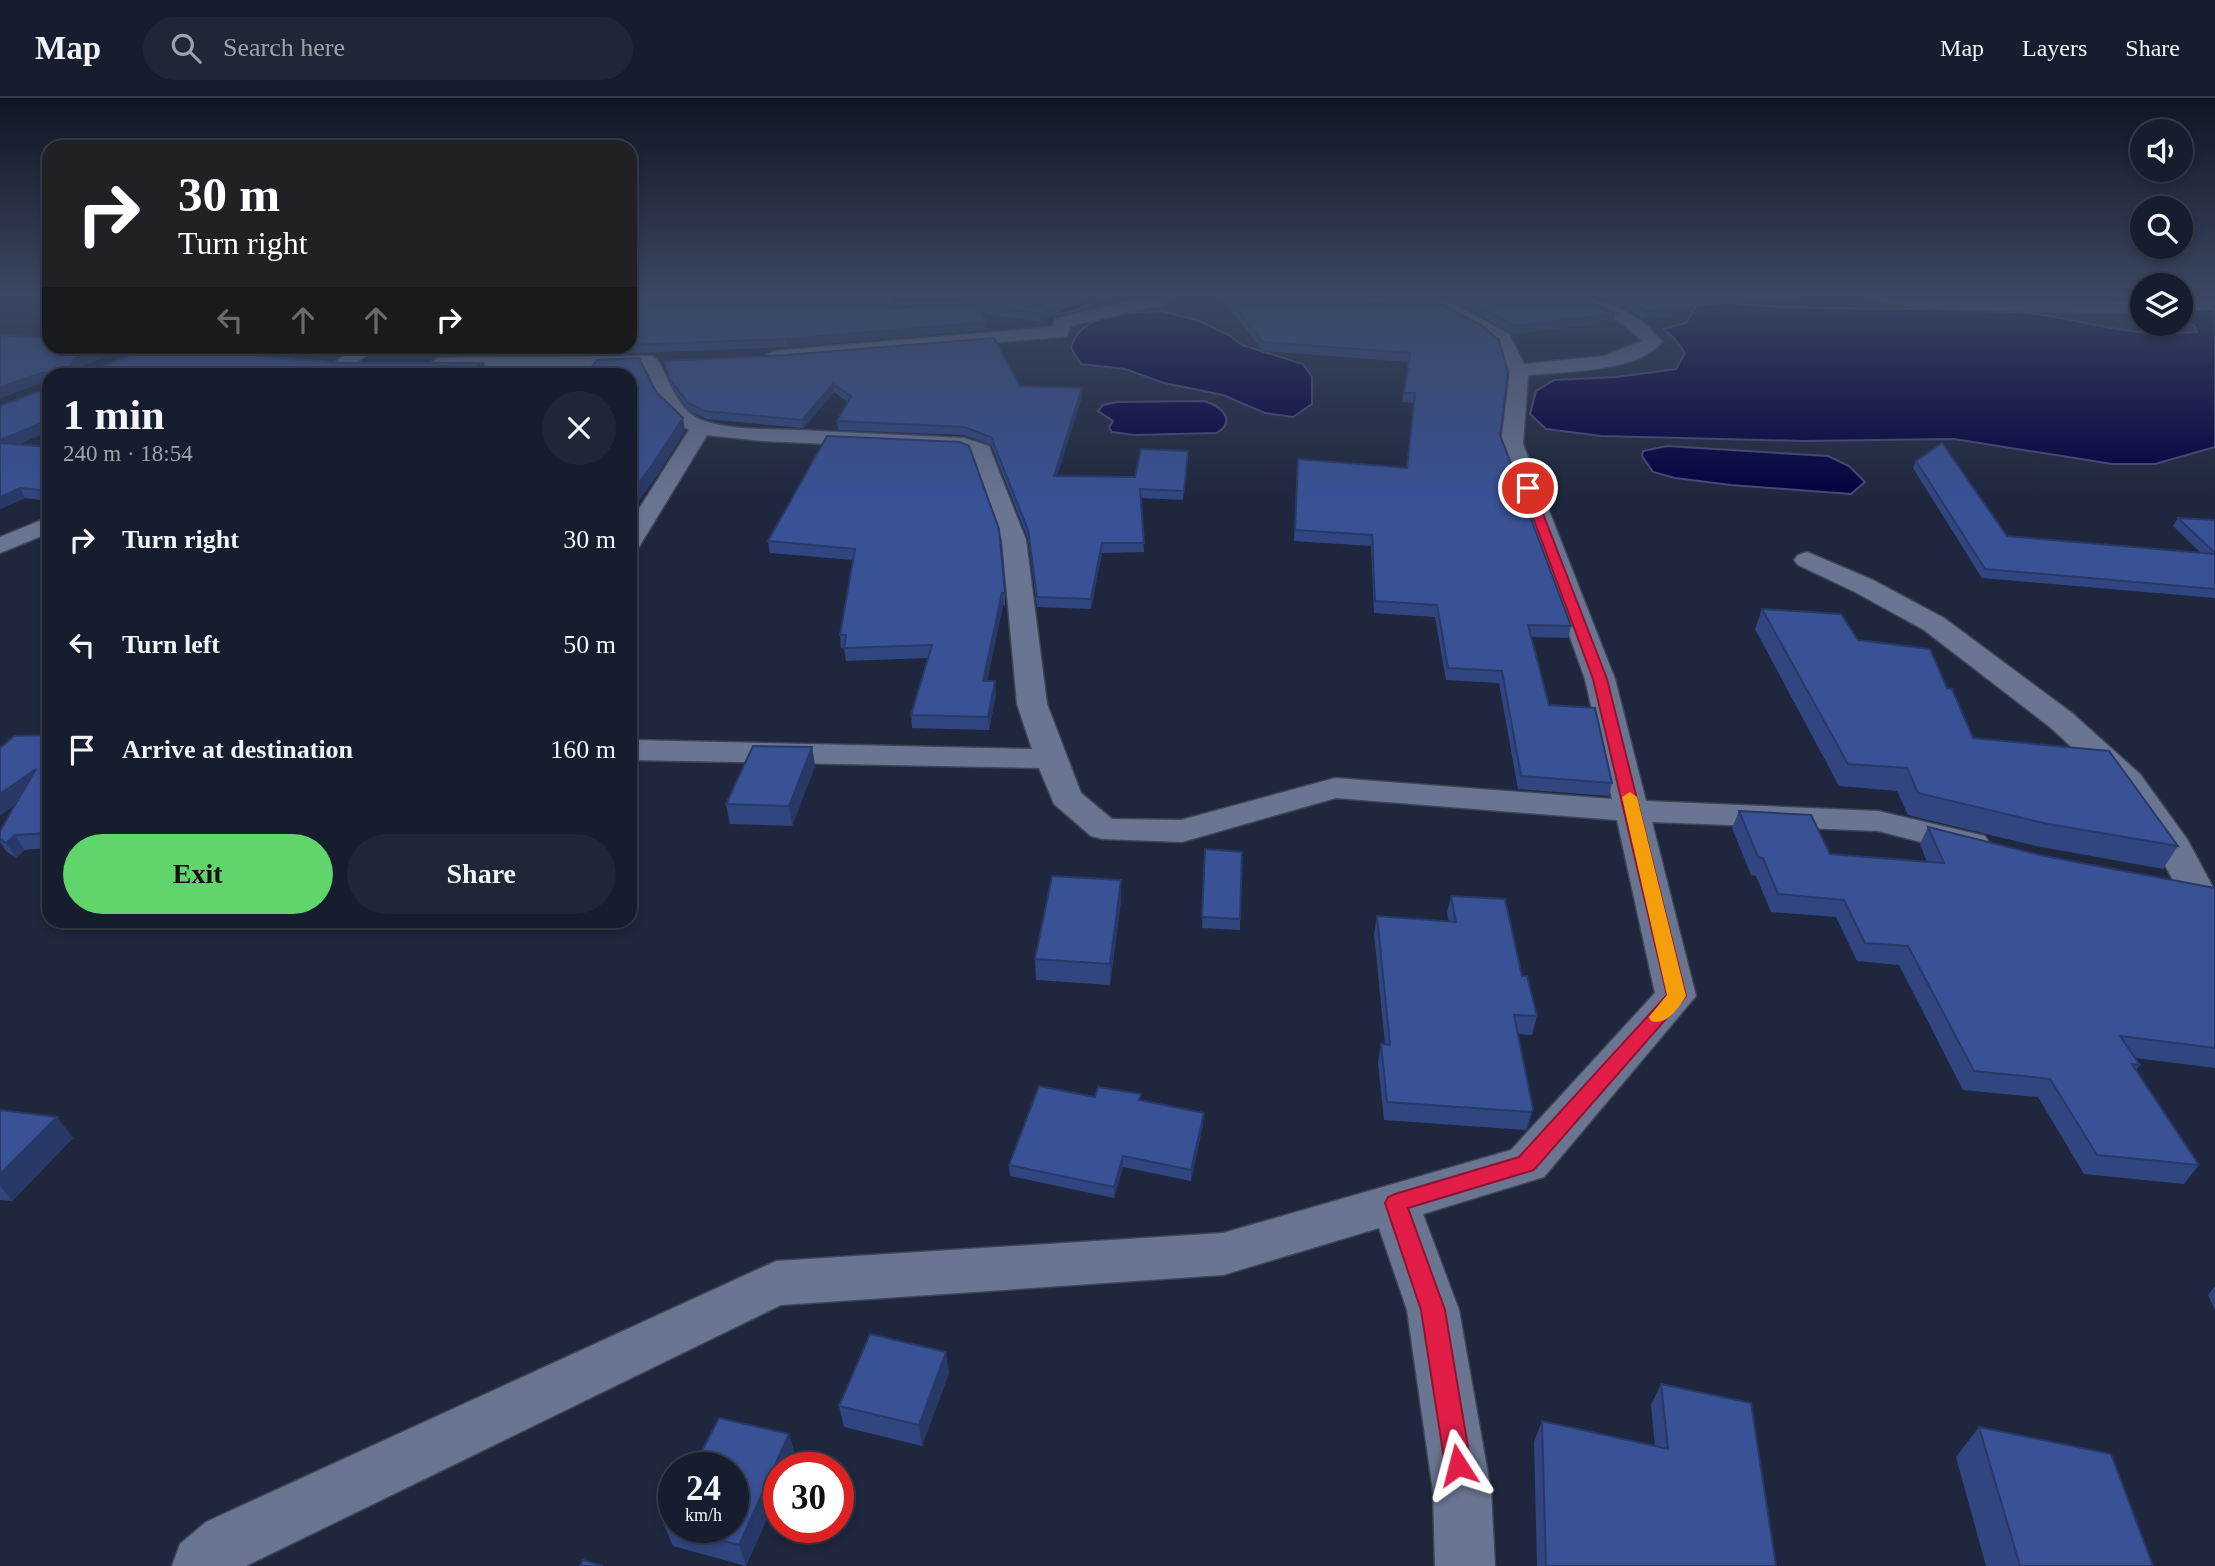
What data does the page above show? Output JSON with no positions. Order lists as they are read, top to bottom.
{
  "page": {
    "header": "Map",
    "search": "Search here",
    "nav": ["Map", "Layers", "Share"],
    "turn": ["30 m", "Turn right"],
    "heading": ["1 min", "240 m · 18:54"],
    "list": [
      {
        "name": "Turn right",
        "value": "30 m"
      },
      {
        "name": "Turn left",
        "value": "50 m"
      },
      {
        "name": "Arrive at destination",
        "value": "160 m"
      }
    ],
    "buttons": ["Exit", "Share"],
    "speed": "24 km/h",
    "limit": "30"
  }
}
